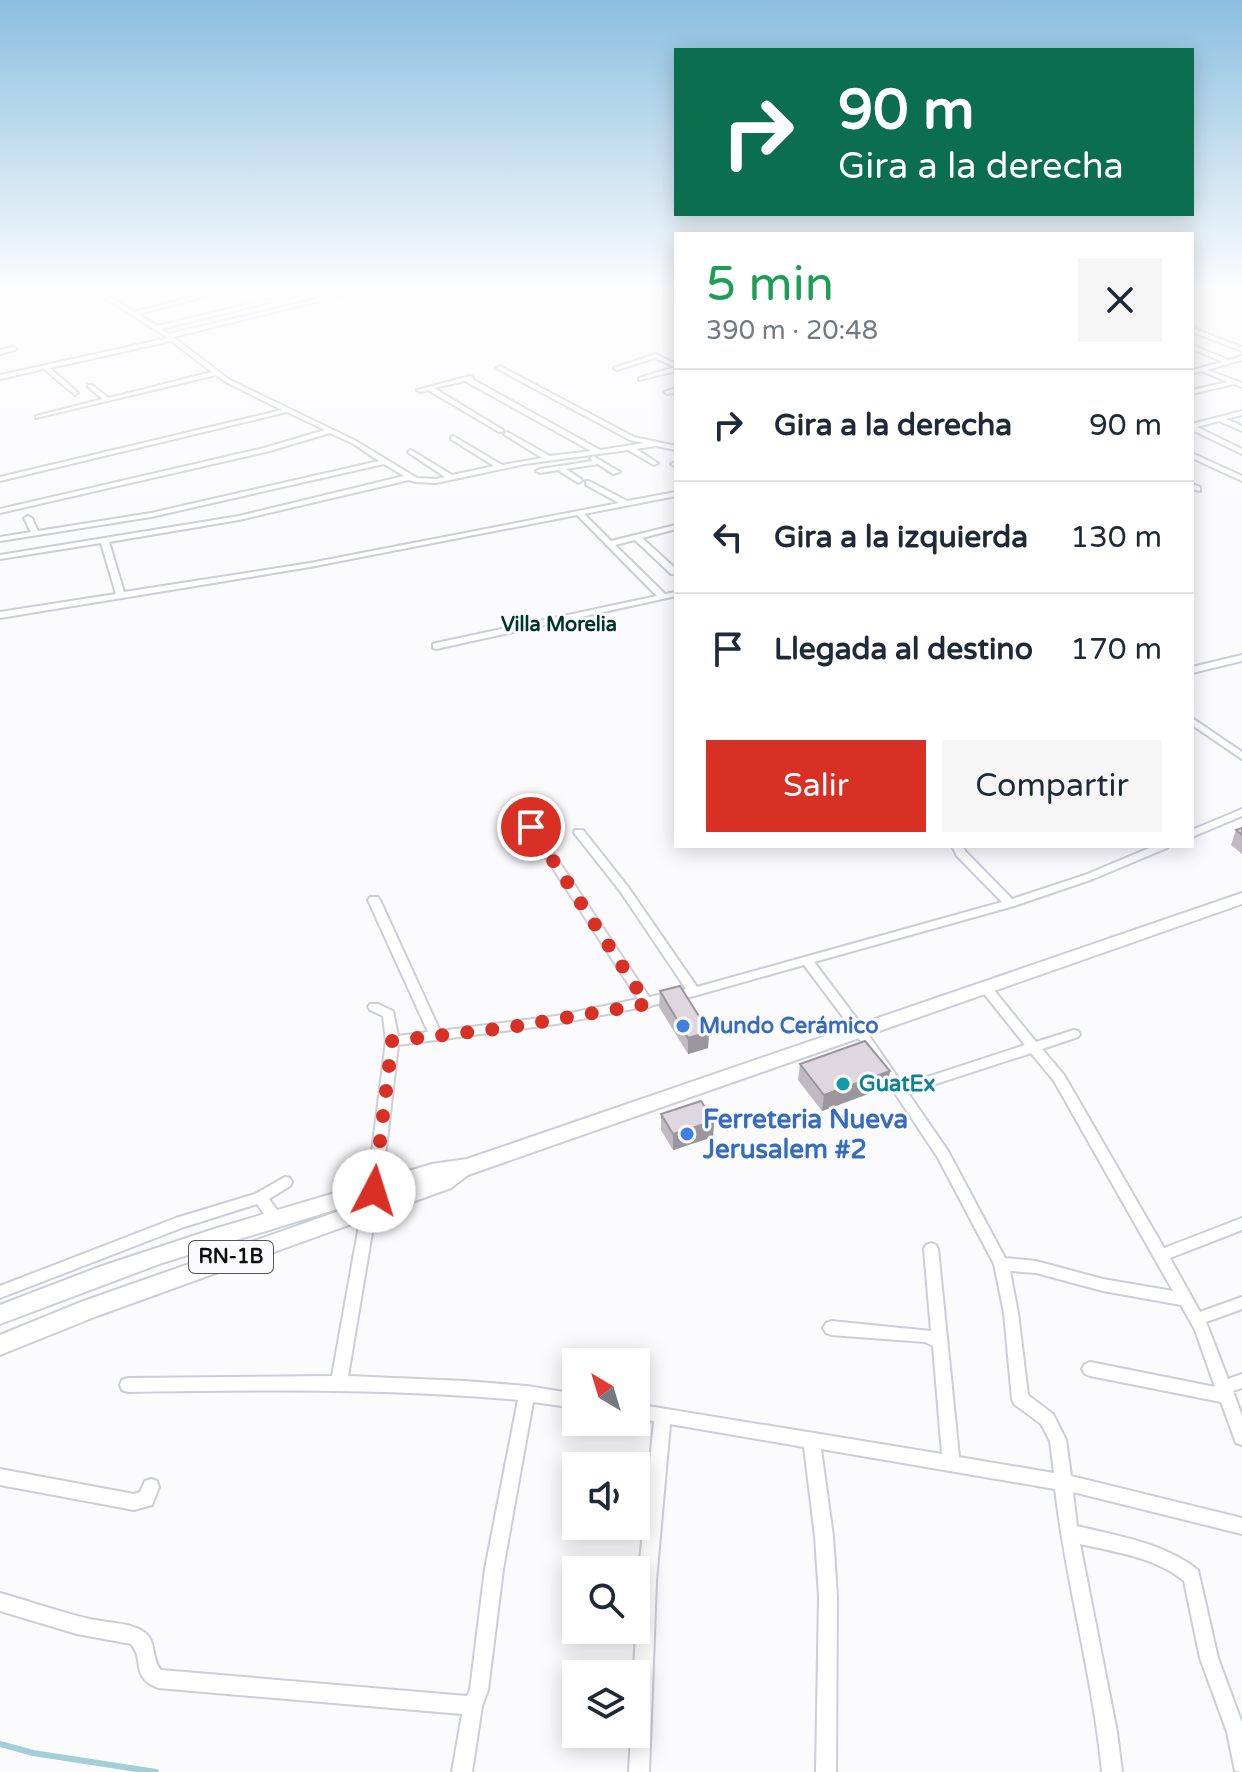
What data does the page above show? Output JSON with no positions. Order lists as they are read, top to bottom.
{
  "streets": {
    "highway": ["RN-1B"]
  },
  "districts": ["Villa Morelia"],
  "places": ["Mundo Cerámico", "GuatEx", "Ferreteria Nueva Jerusalem #2"],
  "north": "top left",
  "page": {
    "turn": ["90 m", "Gira a la derecha"],
    "heading": ["5 min", "390 m · 20:48"],
    "list": [
      {
        "name": "Gira a la derecha",
        "value": "90 m"
      },
      {
        "name": "Gira a la izquierda",
        "value": "130 m"
      },
      {
        "name": "Llegada al destino",
        "value": "170 m"
      }
    ],
    "buttons": ["Salir", "Compartir"]
  }
}
